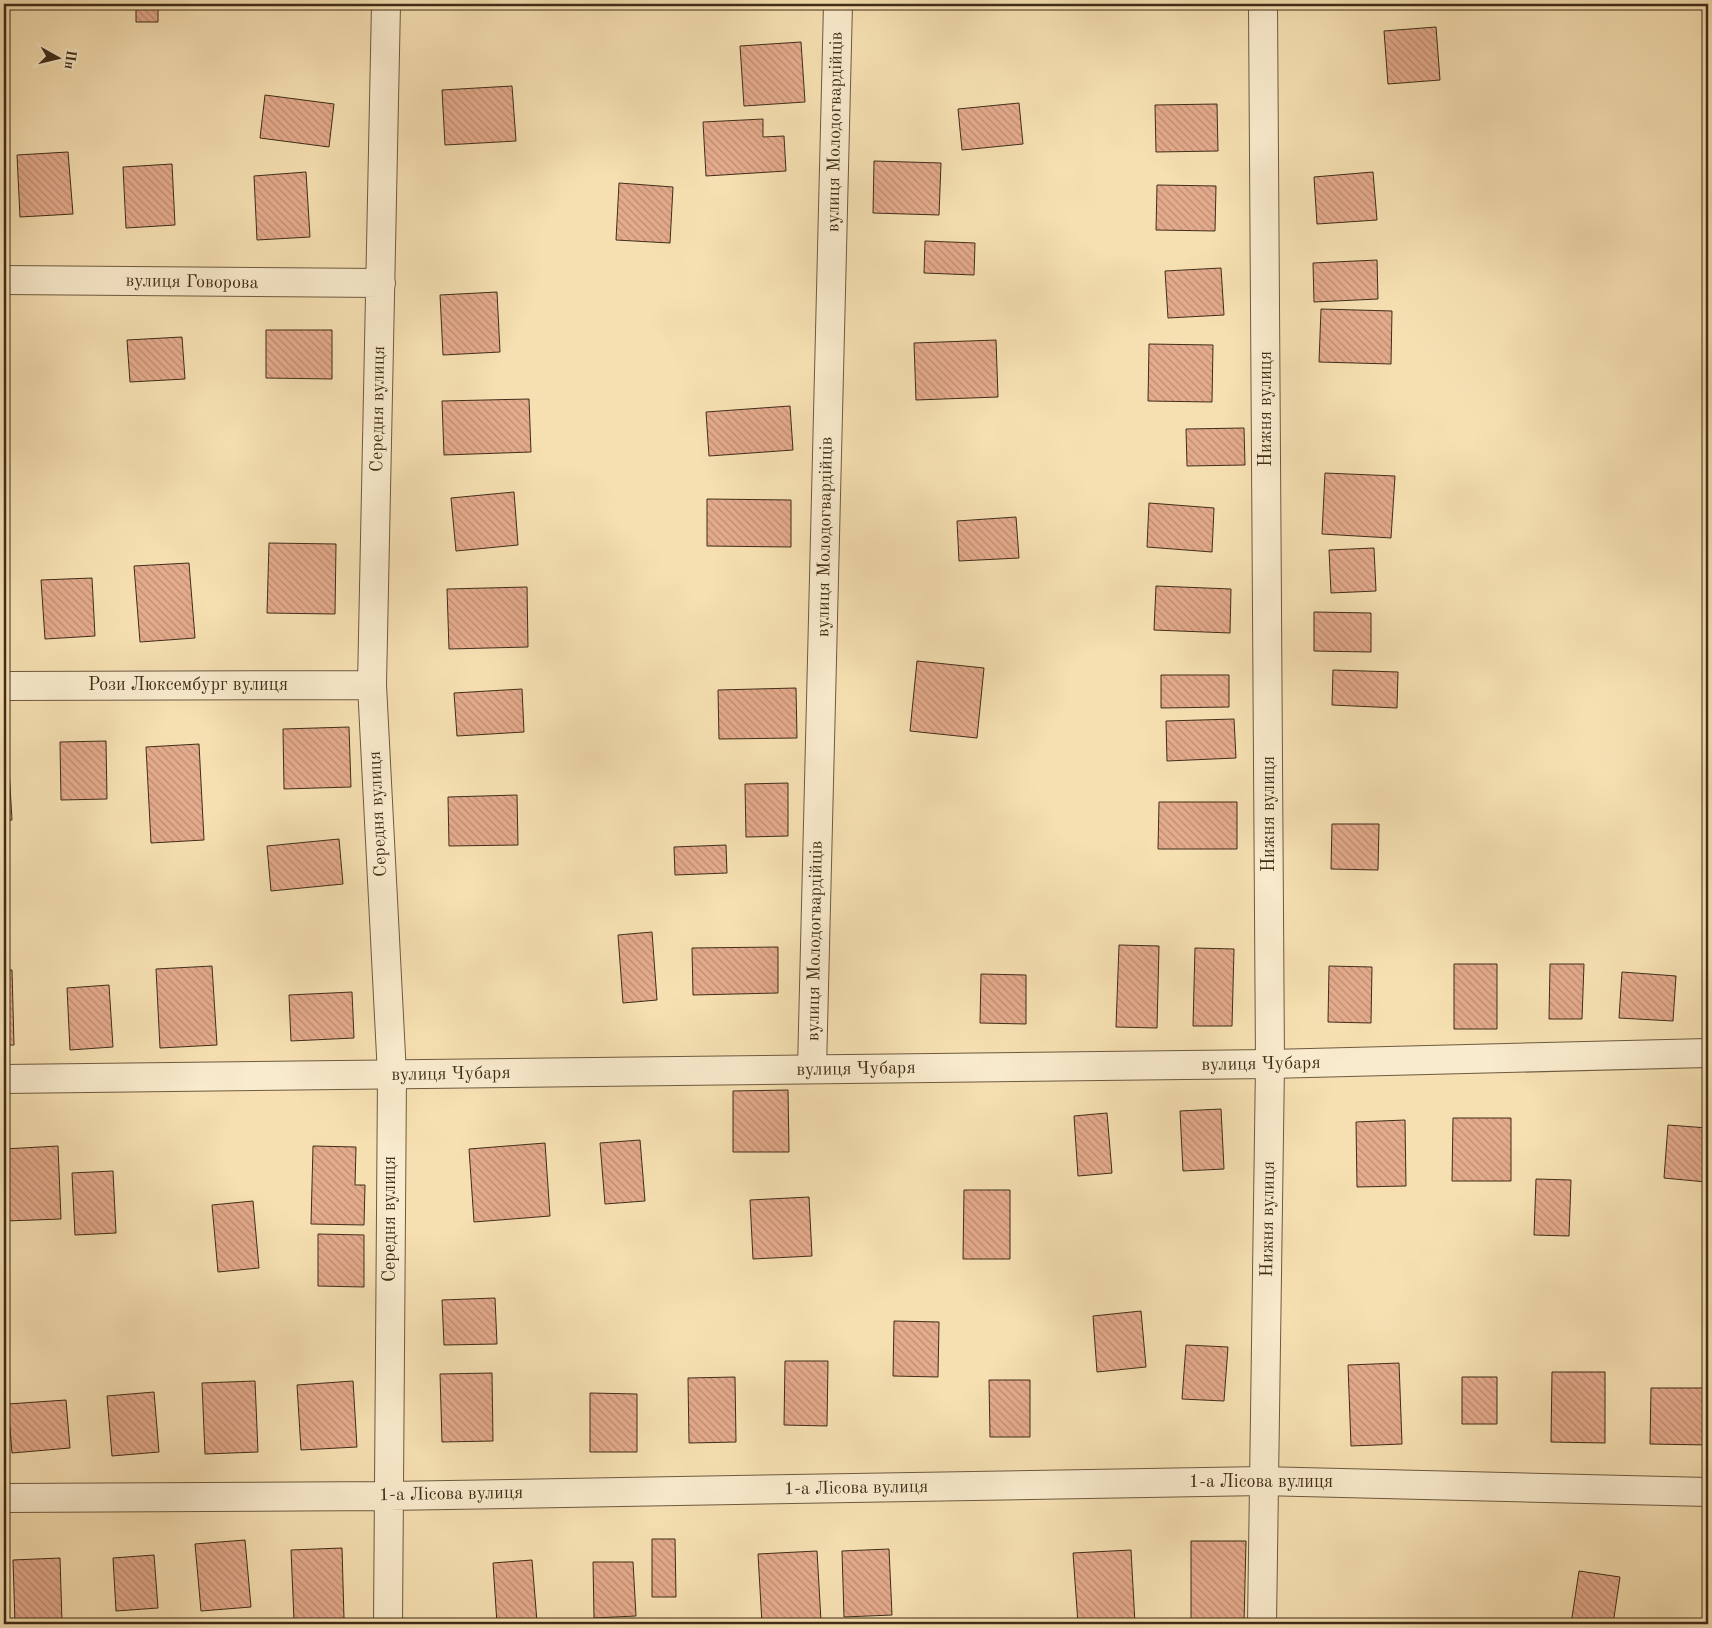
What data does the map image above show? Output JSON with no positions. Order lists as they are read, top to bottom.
{
  "streets": {
    "street": [
      "вулиця Молодогвардійців",
      "вулиця Говорова",
      "Середня вулиця",
      "Нижня вулиця",
      "Рози Люксембург вулиця",
      "вулиця Чубаря",
      "1-а Лісова вулиця"
    ]
  },
  "crossings": [
    ["вулиця Молодогвардійців", "вулиця Чубаря"],
    ["вулиця Говорова", "Середня вулиця"],
    ["Середня вулиця", "Рози Люксембург вулиця"],
    ["Середня вулиця", "вулиця Чубаря"],
    ["Середня вулиця", "1-а Лісова вулиця"],
    ["Нижня вулиця", "вулиця Чубаря"],
    ["Нижня вулиця", "1-а Лісова вулиця"]
  ],
  "north": "right"
}
